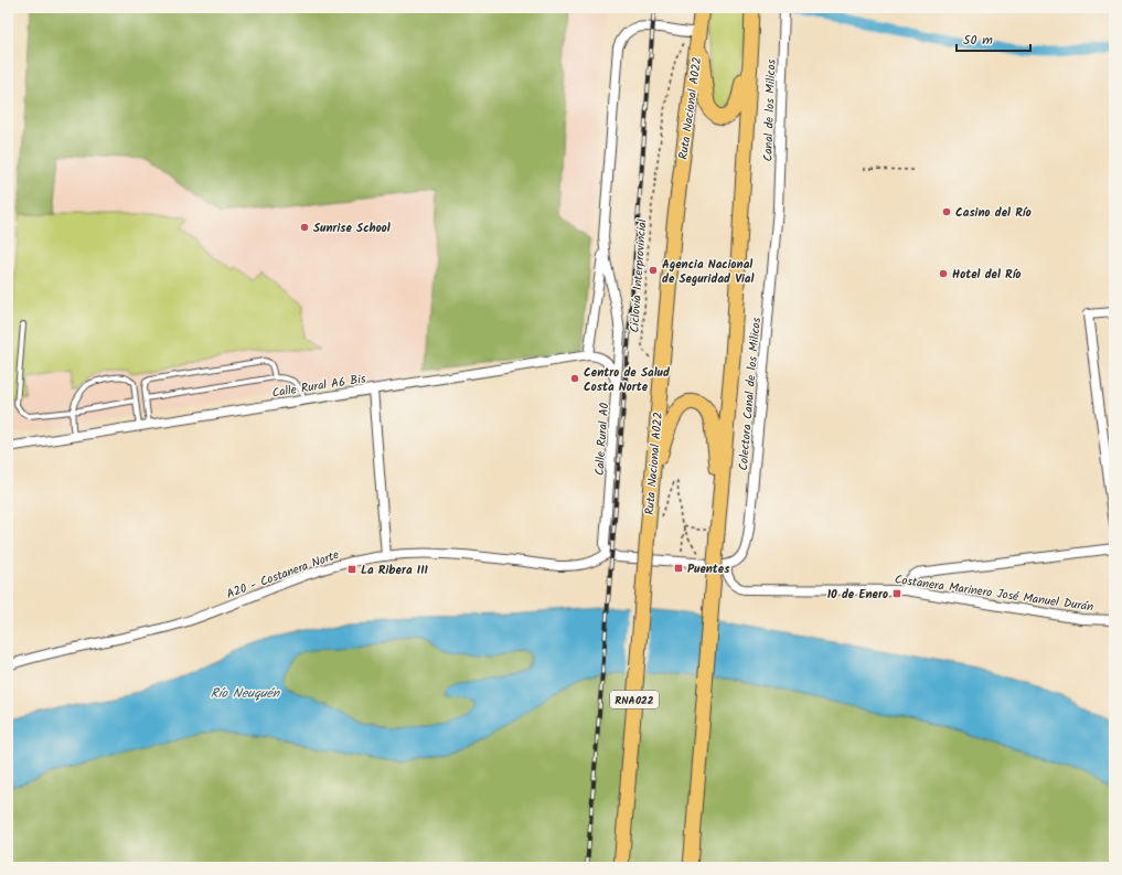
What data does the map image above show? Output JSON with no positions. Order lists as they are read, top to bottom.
{
  "streets": {
    "highway": ["Ruta Nacional A022", "RNA022"],
    "street": [
      "Canal de los Milicos",
      "Calle Rural A6 Bis",
      "Colectora Canal de los Milicos",
      "Calle Rural A0",
      "A20 - Costanera Norte",
      "Costanera Marinero José Manuel Durán"
    ],
    "path": ["Ciclovía Interprovincial"]
  },
  "crossings": [
    ["Ruta Nacional A022", "Ciclovía Interprovincial"],
    ["Ruta Nacional A022", "Calle Rural A0"],
    ["Canal de los Milicos", "Colectora Canal de los Milicos"],
    ["Ciclovía Interprovincial", "Calle Rural A0"],
    ["Calle Rural A6 Bis", "Calle Rural A0"],
    ["Colectora Canal de los Milicos", "Costanera Marinero José Manuel Durán"],
    ["Calle Rural A0", "A20 - Costanera Norte"]
  ],
  "water": ["Río Neuquén"],
  "places": {
    "other": [
      "Casino del Río",
      "Sunrise School",
      "Agencia Nacional de Seguridad Vial",
      "Hotel del Río",
      "Centro de Salud Costa Norte"
    ],
    "transit": ["Puentes", "La Ribera III", "10 de Enero"]
  },
  "scale_bar": "50 m"
}
